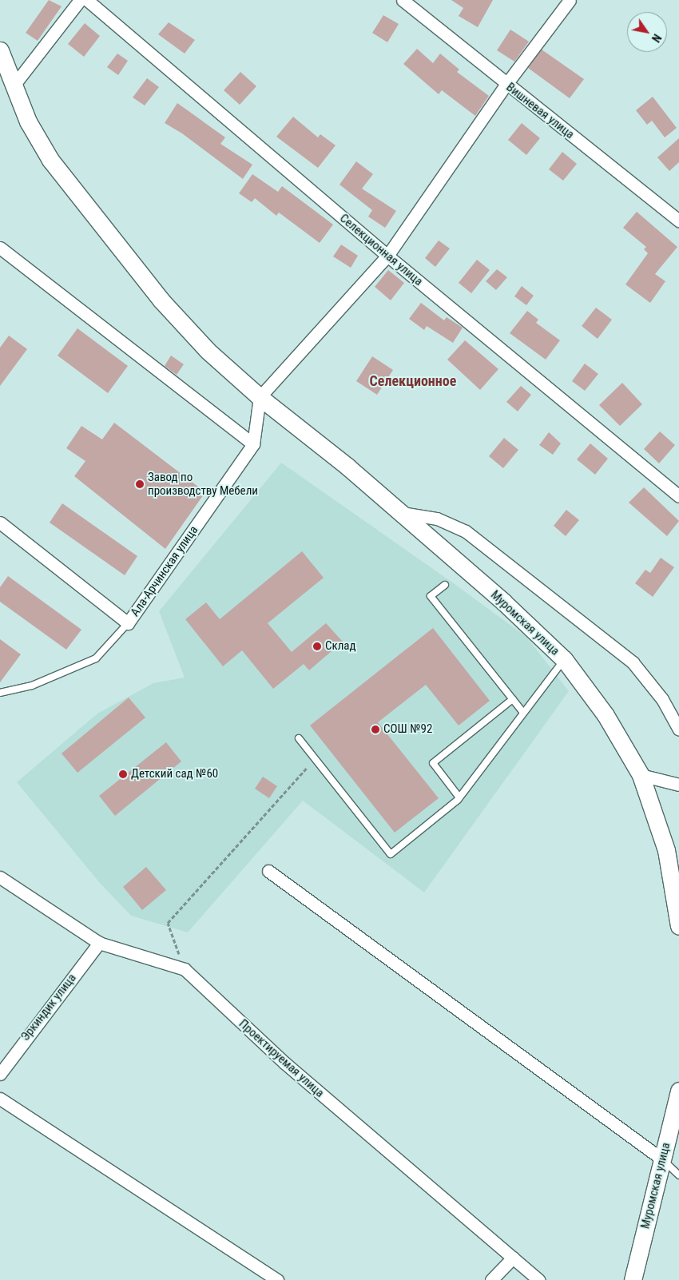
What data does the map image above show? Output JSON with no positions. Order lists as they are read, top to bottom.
{
  "streets": {
    "street": [
      "Вишневая улица",
      "Селекционная улица",
      "Ала-Арчинская улица",
      "Муромская улица",
      "Эркиндик улица",
      "Проектируемая улица"
    ]
  },
  "crossings": [
    ["Ала-Арчинская улица", "Муромская улица"],
    ["Эркиндик улица", "Проектируемая улица"]
  ],
  "districts": ["Селекционное"],
  "places": [
    "Завод по производству Мебели",
    "Склад",
    "СОШ №92",
    "Детский сад №60"
  ],
  "north": "bottom right"
}
